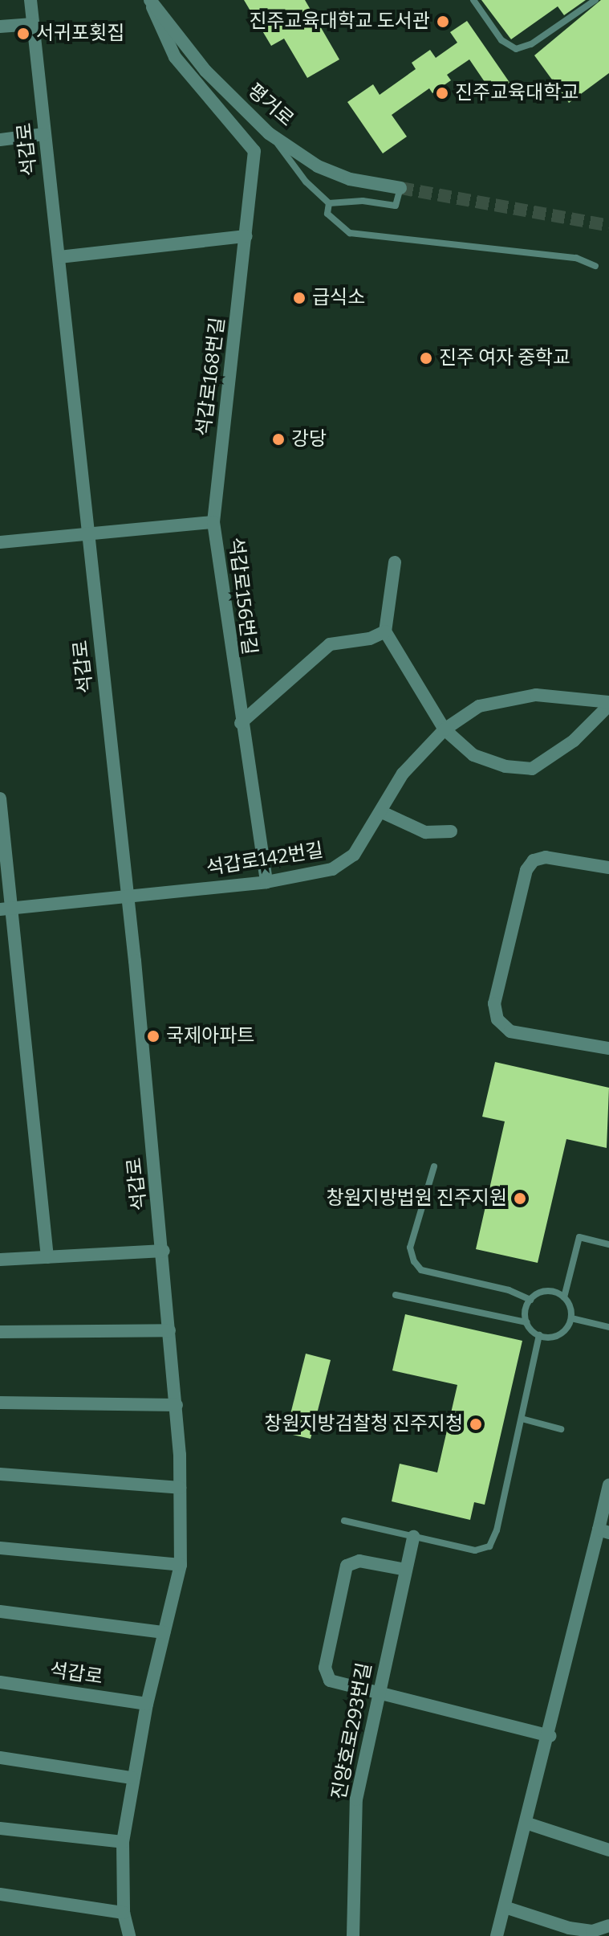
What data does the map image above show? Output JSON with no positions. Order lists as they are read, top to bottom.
{
  "streets": {
    "street": [
      "평거로",
      "석갑로",
      "석갑로168번길",
      "석갑로156번길",
      "석갑로142번길",
      "진양호로293번길"
    ]
  },
  "crossings": [
    ["평거로", "석갑로168번길"],
    ["석갑로", "석갑로156번길"],
    ["석갑로", "석갑로142번길"],
    ["석갑로168번길", "석갑로156번길"],
    ["석갑로156번길", "석갑로142번길"]
  ],
  "places": [
    "진주교육대학교 도서관",
    "서귀포횟집",
    "진주교육대학교",
    "급식소",
    "진주 여자 중학교",
    "강당",
    "국제아파트",
    "창원지방법원 진주지원",
    "창원지방검찰청 진주지청"
  ]
}
